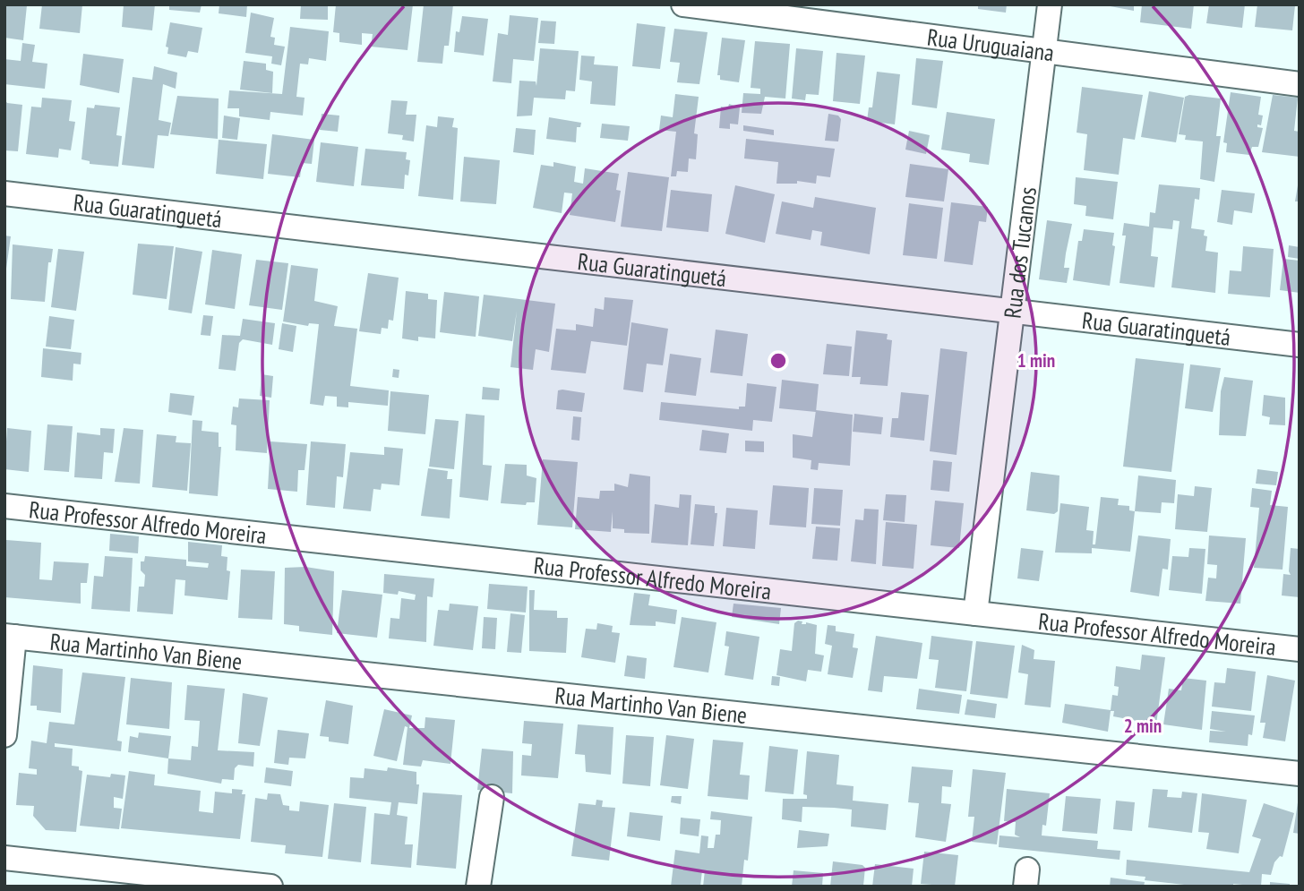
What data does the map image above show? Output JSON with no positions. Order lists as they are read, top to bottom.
{
  "streets": {
    "street": [
      "Rua Uruguaiana",
      "Rua Guaratinguetá",
      "Rua dos Tucanos",
      "Rua Professor Alfredo Moreira",
      "Rua Martinho Van Biene"
    ]
  },
  "crossings": [
    ["Rua Uruguaiana", "Rua dos Tucanos"],
    ["Rua Guaratinguetá", "Rua dos Tucanos"],
    ["Rua dos Tucanos", "Rua Professor Alfredo Moreira"]
  ],
  "rings": ["1 min", "2 min"]
}
